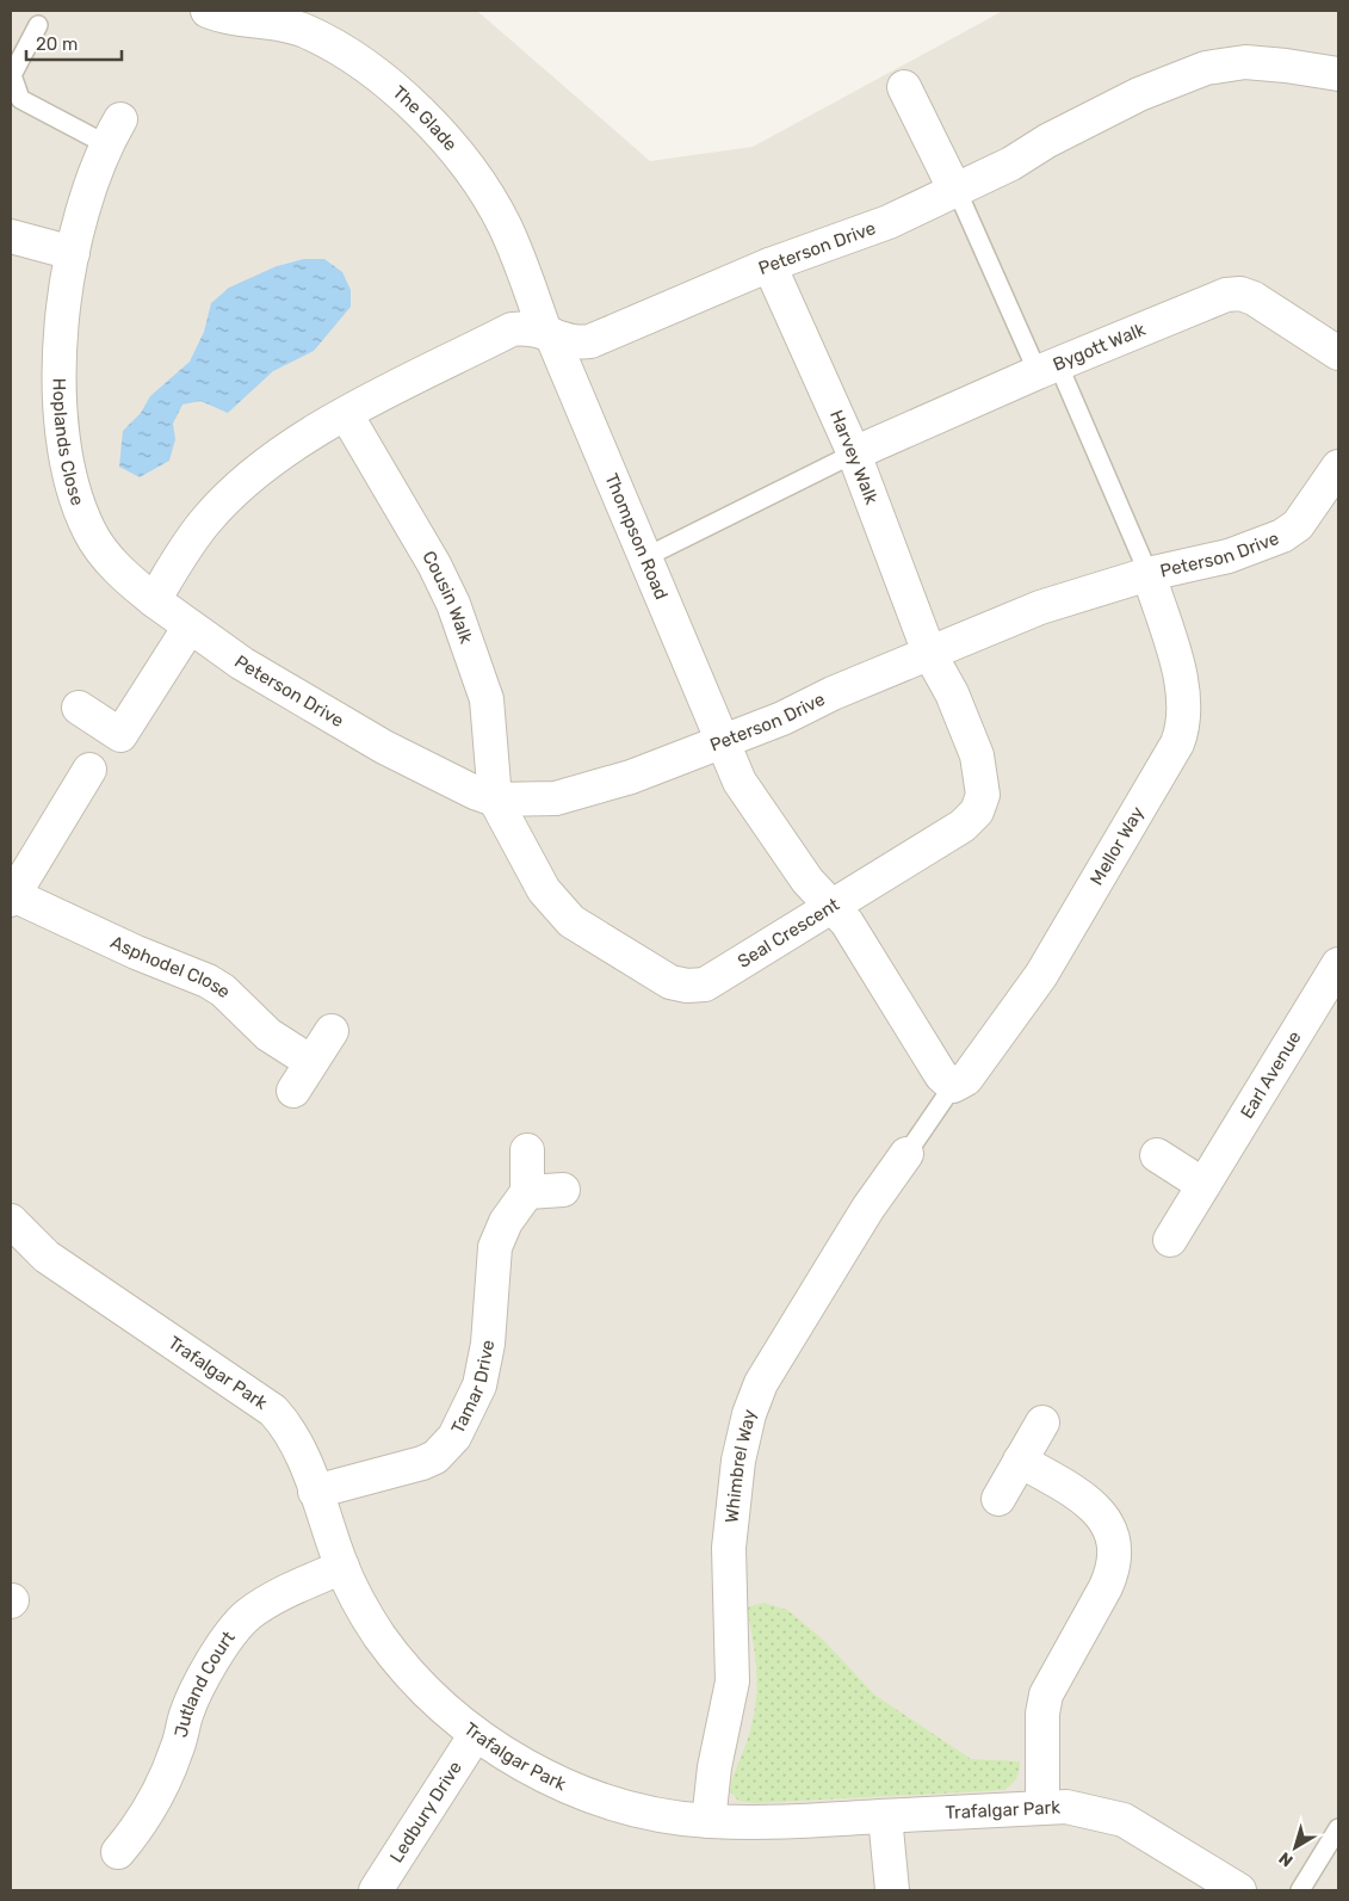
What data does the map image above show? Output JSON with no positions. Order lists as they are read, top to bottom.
{
  "streets": {
    "street": [
      "The Glade",
      "Peterson Drive",
      "Bygott Walk",
      "Hoplands Close",
      "Harvey Walk",
      "Thompson Road",
      "Cousin Walk",
      "Mellor Way",
      "Seal Crescent",
      "Asphodel Close",
      "Earl Avenue",
      "Trafalgar Park",
      "Tamar Drive",
      "Whimbrel Way",
      "Jutland Court",
      "Ledbury Drive"
    ]
  },
  "crossings": [
    ["The Glade", "Peterson Drive"],
    ["The Glade", "Thompson Road"],
    ["Peterson Drive", "Hoplands Close"],
    ["Peterson Drive", "Harvey Walk"],
    ["Peterson Drive", "Thompson Road"],
    ["Peterson Drive", "Cousin Walk"],
    ["Peterson Drive", "Mellor Way"],
    ["Peterson Drive", "Seal Crescent"],
    ["Bygott Walk", "Harvey Walk"],
    ["Harvey Walk", "Seal Crescent"],
    ["Cousin Walk", "Seal Crescent"],
    ["Mellor Way", "Whimbrel Way"],
    ["Trafalgar Park", "Tamar Drive"],
    ["Trafalgar Park", "Whimbrel Way"],
    ["Trafalgar Park", "Jutland Court"],
    ["Trafalgar Park", "Ledbury Drive"]
  ],
  "scale_bar": "20 m",
  "north": "bottom left"
}
